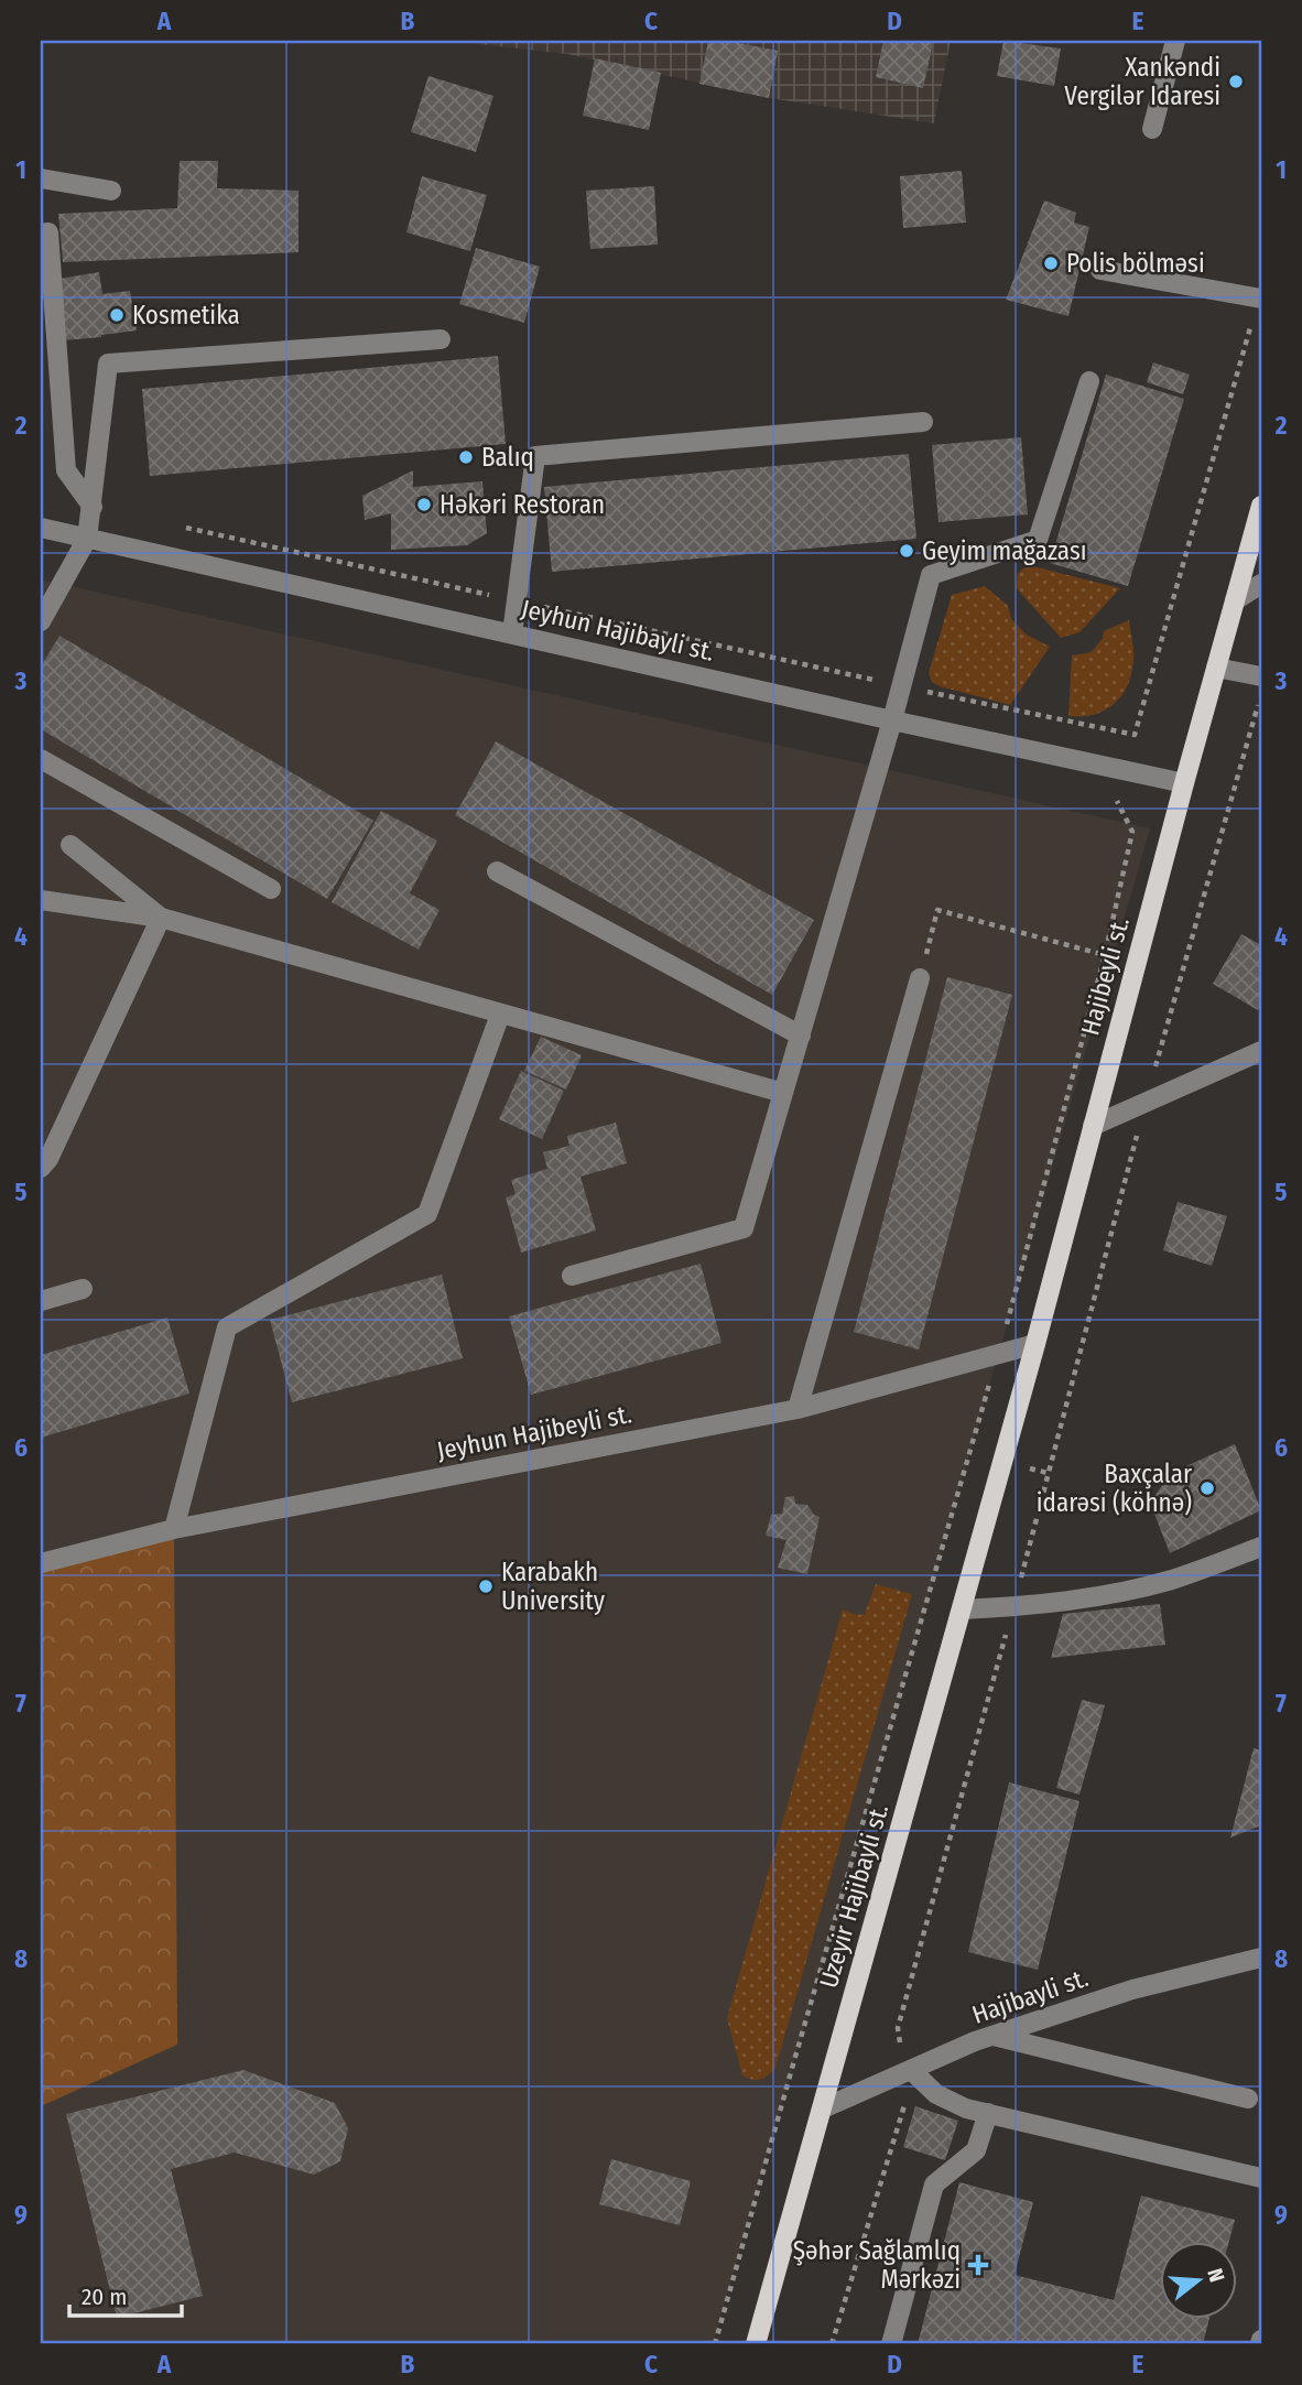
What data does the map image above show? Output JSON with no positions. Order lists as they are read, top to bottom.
{
  "streets": {
    "main road": ["Hajibeyli st.", "Uzeyir Hajibayli st."],
    "street": ["Jeyhun Hajibayli st.", "Jeyhun Hajibeyli st.", "Hajibayli st."]
  },
  "crossings": [
    ["Jeyhun Hajibayli st.", "Hajibeyli st."],
    ["Hajibeyli st.", "Jeyhun Hajibeyli st."],
    ["Hajibeyli st.", "Uzeyir Hajibayli st."],
    ["Uzeyir Hajibayli st.", "Hajibayli st."]
  ],
  "places": {
    "other": [
      "Xankəndi Vergilər Idaresi",
      "Polis bölməsi",
      "Kosmetika",
      "Balıq",
      "Həkəri Restoran",
      "Geyim mağazası",
      "Baxçalar idarəsi (köhnə)",
      "Karabakh University"
    ],
    "health": ["Şəhər Sağlamlıq Mərkəzi"]
  },
  "scale_bar": "20 m",
  "north": "right",
  "grid": {
    "columns": [
      "A",
      "B",
      "C",
      "D",
      "E"
    ],
    "rows": [
      "1",
      "2",
      "3",
      "4",
      "5",
      "6",
      "7",
      "8",
      "9"
    ]
  }
}
